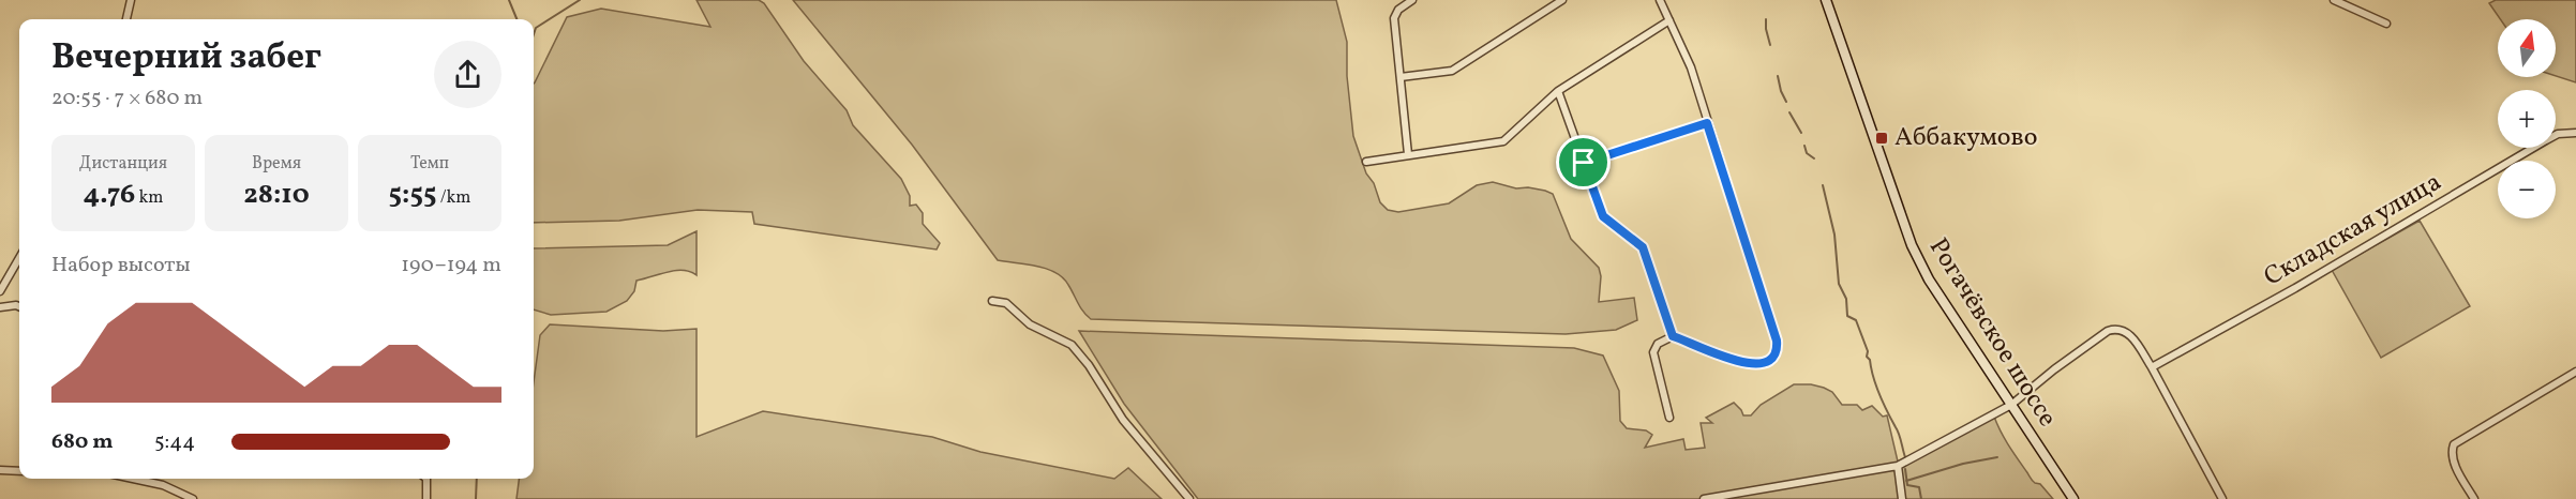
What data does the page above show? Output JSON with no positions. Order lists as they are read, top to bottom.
{
  "streets": {
    "main road": ["Рогачёвское шоссе"],
    "street": ["Складская улица"]
  },
  "places": {
    "transit": ["Аббакумово"]
  },
  "north": "top",
  "page": {
    "map_buttons": ["+", "−"],
    "heading": ["Вечерний забег", "20:55 · 7 × 680 m"],
    "stats": [
      ["Дистанция", "4.76 km"],
      ["Время", "28:10"],
      ["Темп", "5:55 /km"]
    ],
    "chart": ["Набор высоты", "190–194 m"],
    "list": [
      {
        "name": "680 m",
        "note": "5:44"
      }
    ]
  }
}
